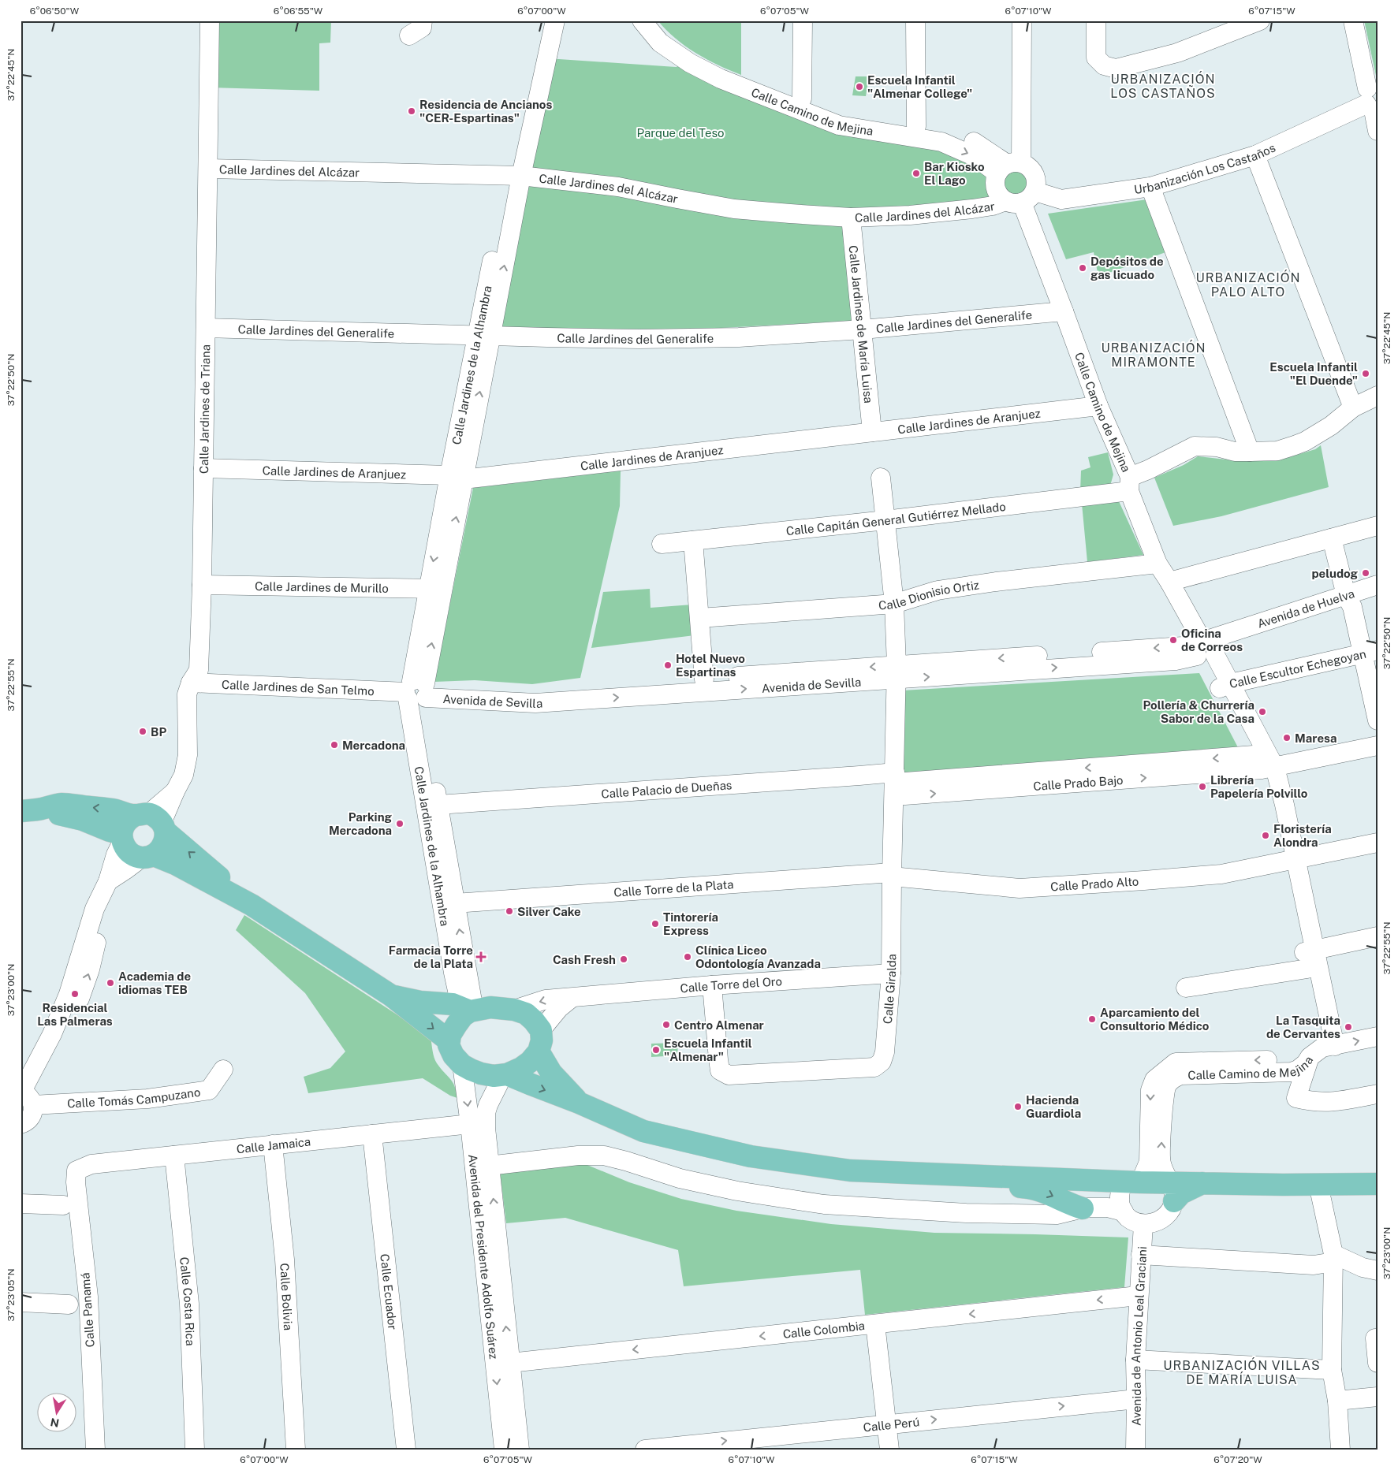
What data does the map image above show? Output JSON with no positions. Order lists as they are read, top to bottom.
{
  "streets": {
    "street": [
      "Calle Camino de Mejina",
      "Urbanización Los Castaños",
      "Calle Jardines del Alcázar",
      "Calle Jardines del Generalife",
      "Calle Jardines de María Luisa",
      "Calle Jardines de la Alhambra",
      "Calle Jardines de Triana",
      "Calle Jardines de Aranjuez",
      "Calle Capitán General Gutiérrez Mellado",
      "Calle Jardines de Murillo",
      "Calle Dionisio Ortiz",
      "Avenida de Huelva",
      "Calle Escultor Echegoyan",
      "Avenida de Sevilla",
      "Calle Jardines de San Telmo",
      "Calle Prado Bajo",
      "Calle Palacio de Dueñas",
      "Calle Prado Alto",
      "Calle Torre de la Plata",
      "Calle Torre del Oro",
      "Calle Giralda",
      "Calle Tomás Campuzano",
      "Calle Jamaica",
      "Avenida del Presidente Adolfo Suárez",
      "Calle Ecuador",
      "Calle Bolivia",
      "Calle Costa Rica",
      "Calle Panamá",
      "Calle Colombia",
      "Avenida de Antonio Leal Graciani",
      "Calle Perú"
    ]
  },
  "crossings": [
    ["Calle Camino de Mejina", "Urbanización Los Castaños"],
    ["Calle Camino de Mejina", "Calle Jardines del Alcázar"],
    ["Calle Camino de Mejina", "Calle Jardines del Generalife"],
    ["Calle Camino de Mejina", "Calle Jardines de Aranjuez"],
    ["Calle Camino de Mejina", "Calle Capitán General Gutiérrez Mellado"],
    ["Calle Camino de Mejina", "Calle Dionisio Ortiz"],
    ["Calle Camino de Mejina", "Avenida de Huelva"],
    ["Calle Camino de Mejina", "Calle Escultor Echegoyan"],
    ["Calle Camino de Mejina", "Avenida de Sevilla"],
    ["Calle Camino de Mejina", "Calle Prado Bajo"],
    ["Calle Camino de Mejina", "Calle Prado Alto"],
    ["Calle Camino de Mejina", "Avenida de Antonio Leal Graciani"],
    ["Urbanización Los Castaños", "Calle Jardines del Alcázar"],
    ["Calle Jardines del Alcázar", "Calle Jardines de María Luisa"],
    ["Calle Jardines del Alcázar", "Calle Jardines de la Alhambra"],
    ["Calle Jardines del Alcázar", "Calle Jardines de Triana"],
    ["Calle Jardines del Generalife", "Calle Jardines de María Luisa"],
    ["Calle Jardines del Generalife", "Calle Jardines de la Alhambra"],
    ["Calle Jardines del Generalife", "Calle Jardines de Triana"],
    ["Calle Jardines de María Luisa", "Calle Jardines de Aranjuez"],
    ["Calle Jardines de la Alhambra", "Calle Jardines de Aranjuez"],
    ["Calle Jardines de la Alhambra", "Calle Jardines de Murillo"],
    ["Calle Jardines de la Alhambra", "Avenida de Sevilla"],
    ["Calle Jardines de la Alhambra", "Calle Jardines de San Telmo"],
    ["Calle Jardines de la Alhambra", "Calle Palacio de Dueñas"],
    ["Calle Jardines de la Alhambra", "Calle Torre de la Plata"],
    ["Calle Jardines de la Alhambra", "Calle Torre del Oro"],
    ["Calle Jardines de la Alhambra", "Avenida del Presidente Adolfo Suárez"],
    ["Calle Jardines de Triana", "Calle Jardines de Aranjuez"],
    ["Calle Jardines de Triana", "Calle Jardines de Murillo"],
    ["Calle Jardines de Triana", "Calle Jardines de San Telmo"],
    ["Calle Capitán General Gutiérrez Mellado", "Calle Giralda"],
    ["Calle Dionisio Ortiz", "Calle Giralda"],
    ["Avenida de Huelva", "Avenida de Sevilla"],
    ["Avenida de Sevilla", "Calle Jardines de San Telmo"],
    ["Avenida de Sevilla", "Calle Giralda"],
    ["Calle Prado Bajo", "Calle Palacio de Dueñas"],
    ["Calle Prado Bajo", "Calle Giralda"],
    ["Calle Palacio de Dueñas", "Calle Giralda"],
    ["Calle Prado Alto", "Calle Torre de la Plata"],
    ["Calle Prado Alto", "Calle Giralda"],
    ["Calle Torre de la Plata", "Calle Giralda"],
    ["Calle Torre del Oro", "Calle Giralda"],
    ["Calle Torre del Oro", "Avenida del Presidente Adolfo Suárez"],
    ["Calle Jamaica", "Avenida del Presidente Adolfo Suárez"],
    ["Calle Jamaica", "Calle Ecuador"],
    ["Calle Jamaica", "Calle Bolivia"],
    ["Calle Jamaica", "Calle Costa Rica"],
    ["Calle Jamaica", "Calle Panamá"],
    ["Avenida del Presidente Adolfo Suárez", "Calle Colombia"],
    ["Calle Colombia", "Avenida de Antonio Leal Graciani"],
    ["Avenida de Antonio Leal Graciani", "Calle Perú"]
  ],
  "one_way": ["Calle Perú"],
  "districts": [
    "URBANIZACIÓN LOS CASTAÑOS",
    "URBANIZACIÓN PALO ALTO",
    "URBANIZACIÓN MIRAMONTE",
    "URBANIZACIÓN VILLAS DE MARÍA LUISA"
  ],
  "parks": ["Parque del Teso"],
  "places": {
    "other": [
      "Escuela Infantil \"Almenar College\"",
      "Residencia de Ancianos \"CER-Espartinas\"",
      "Bar Kiosko El Lago",
      "Depósitos de gas licuado",
      "Escuela Infantil \"El Duende\"",
      "peludog",
      "Oficina de Correos",
      "Hotel Nuevo Espartinas",
      "Pollería & Churrería Sabor de la Casa",
      "BP",
      "Maresa",
      "Mercadona",
      "Librería Papelería Polvillo",
      "Parking Mercadona",
      "Floristería Alondra",
      "Silver Cake",
      "Tintorería Express",
      "Clínica Liceo Odontología Avanzada",
      "Cash Fresh",
      "Academia de idiomas TEB",
      "Residencial Las Palmeras",
      "Aparcamiento del Consultorio Médico",
      "Centro Almenar",
      "La Tasquita de Cervantes",
      "Escuela Infantil \"Almenar\"",
      "Hacienda Guardiola"
    ],
    "health": ["Farmacia Torre de la Plata"]
  },
  "north": "bottom",
  "coordinates": [
    "6°06'50\"W",
    "6°06'55\"W",
    "6°07'00\"W",
    "6°07'05\"W",
    "6°07'10\"W",
    "6°07'15\"W",
    "37°22'45\"N",
    "37°22'50\"N",
    "37°22'55\"N",
    "37°23'00\"N",
    "37°23'05\"N",
    "6°07'20\"W"
  ]
}
